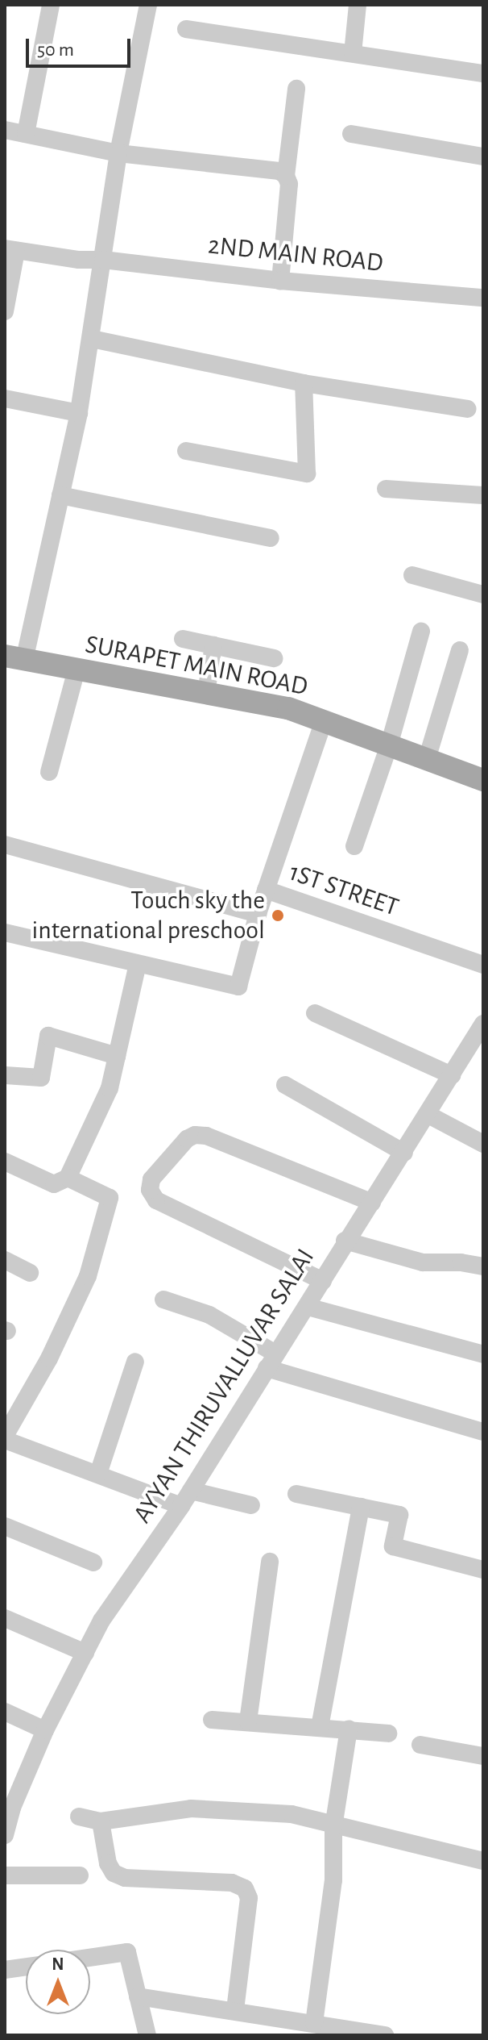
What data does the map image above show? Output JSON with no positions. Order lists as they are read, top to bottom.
{
  "streets": {
    "main road": ["SURAPET MAIN ROAD"],
    "street": ["2ND MAIN ROAD", "1ST STREET", "AYYAN THIRUVALLUVAR SALAI"]
  },
  "places": ["Touch sky the international preschool"],
  "scale_bar": "50 m",
  "north": "top"
}
